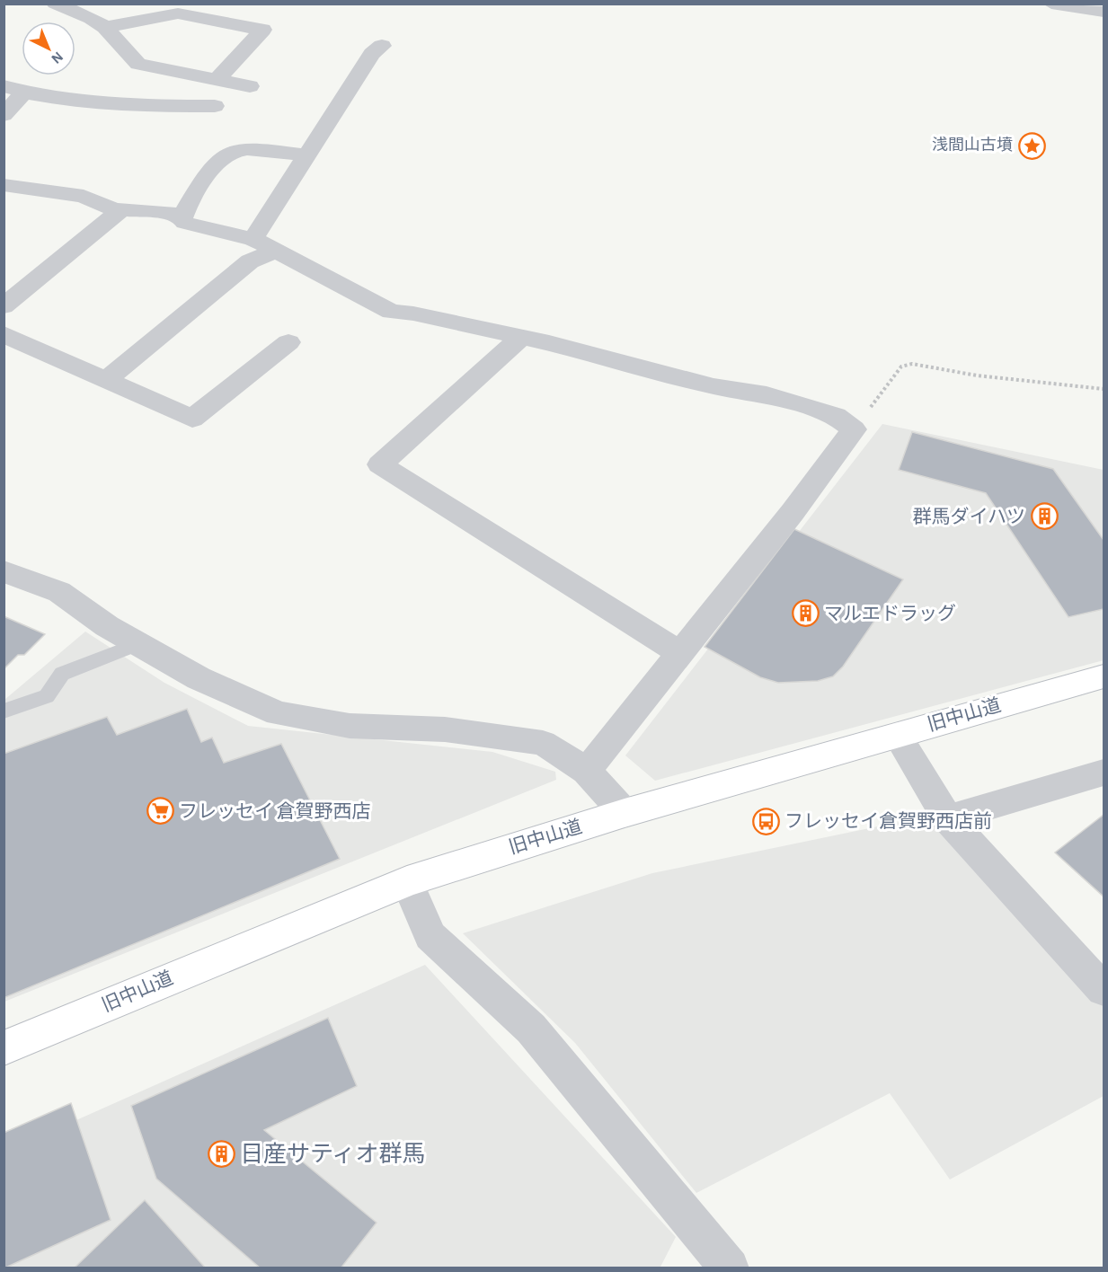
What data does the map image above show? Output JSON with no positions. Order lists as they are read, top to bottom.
{
  "streets": {
    "main road": ["旧中山道"]
  },
  "places": {
    "place": ["浅間山古墳"],
    "building": ["群馬ダイハツ", "マルエドラッグ", "日産サティオ群馬"],
    "supermarket": ["フレッセイ 倉賀野西店"],
    "bus stop": ["フレッセイ倉賀野西店前"]
  },
  "north": "bottom right"
}
